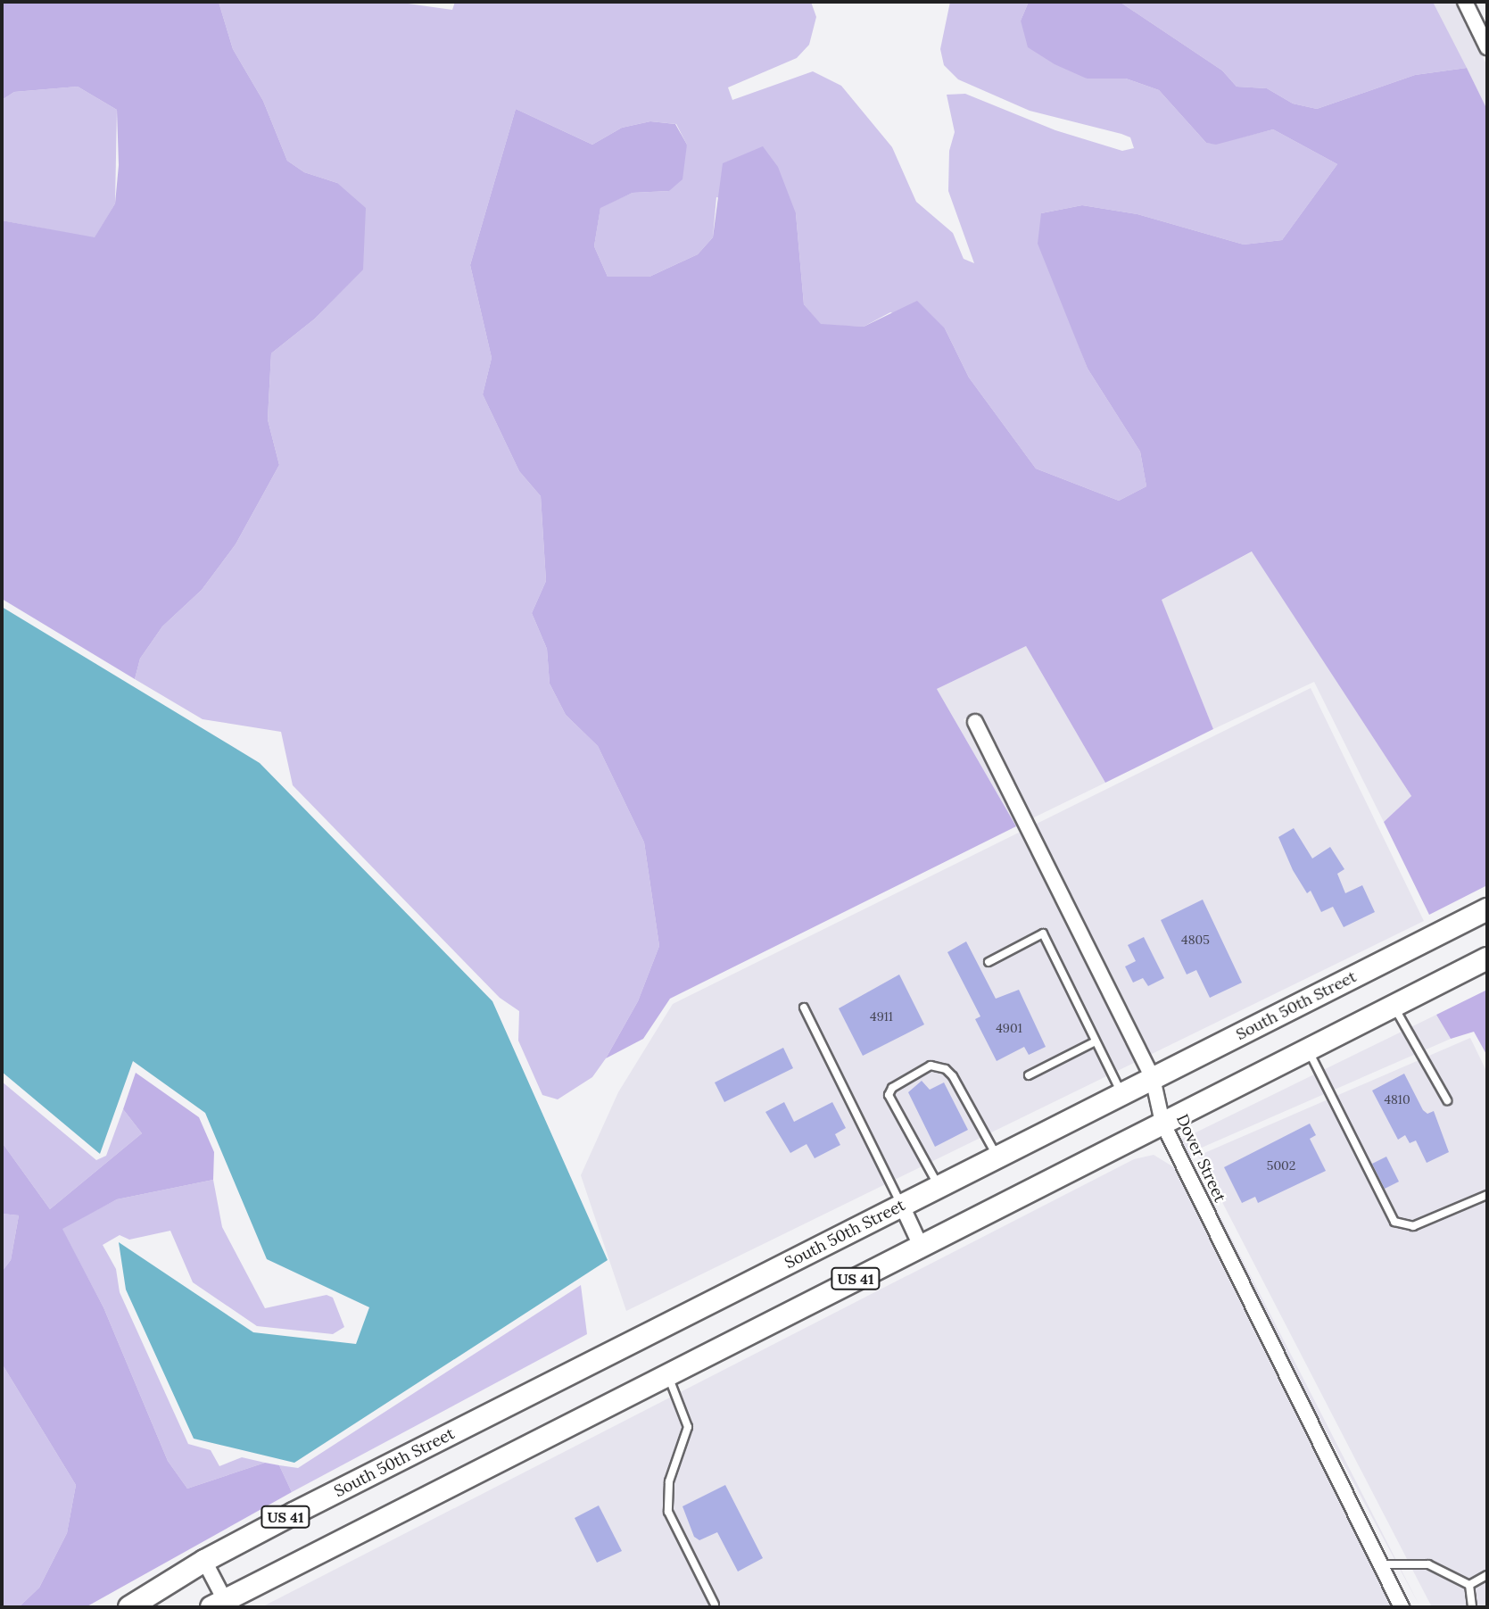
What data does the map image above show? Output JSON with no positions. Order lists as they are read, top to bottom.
{
  "streets": {
    "main road": ["South 50th Street", "US 41"],
    "street": ["Dover Street"]
  },
  "crossings": [
    ["South 50th Street", "Dover Street"],
    ["South 50th Street", "US 41"],
    ["Dover Street", "US 41"]
  ],
  "house_numbers": [
    "4805",
    "4911",
    "4901",
    "4810",
    "5002"
  ]
}
